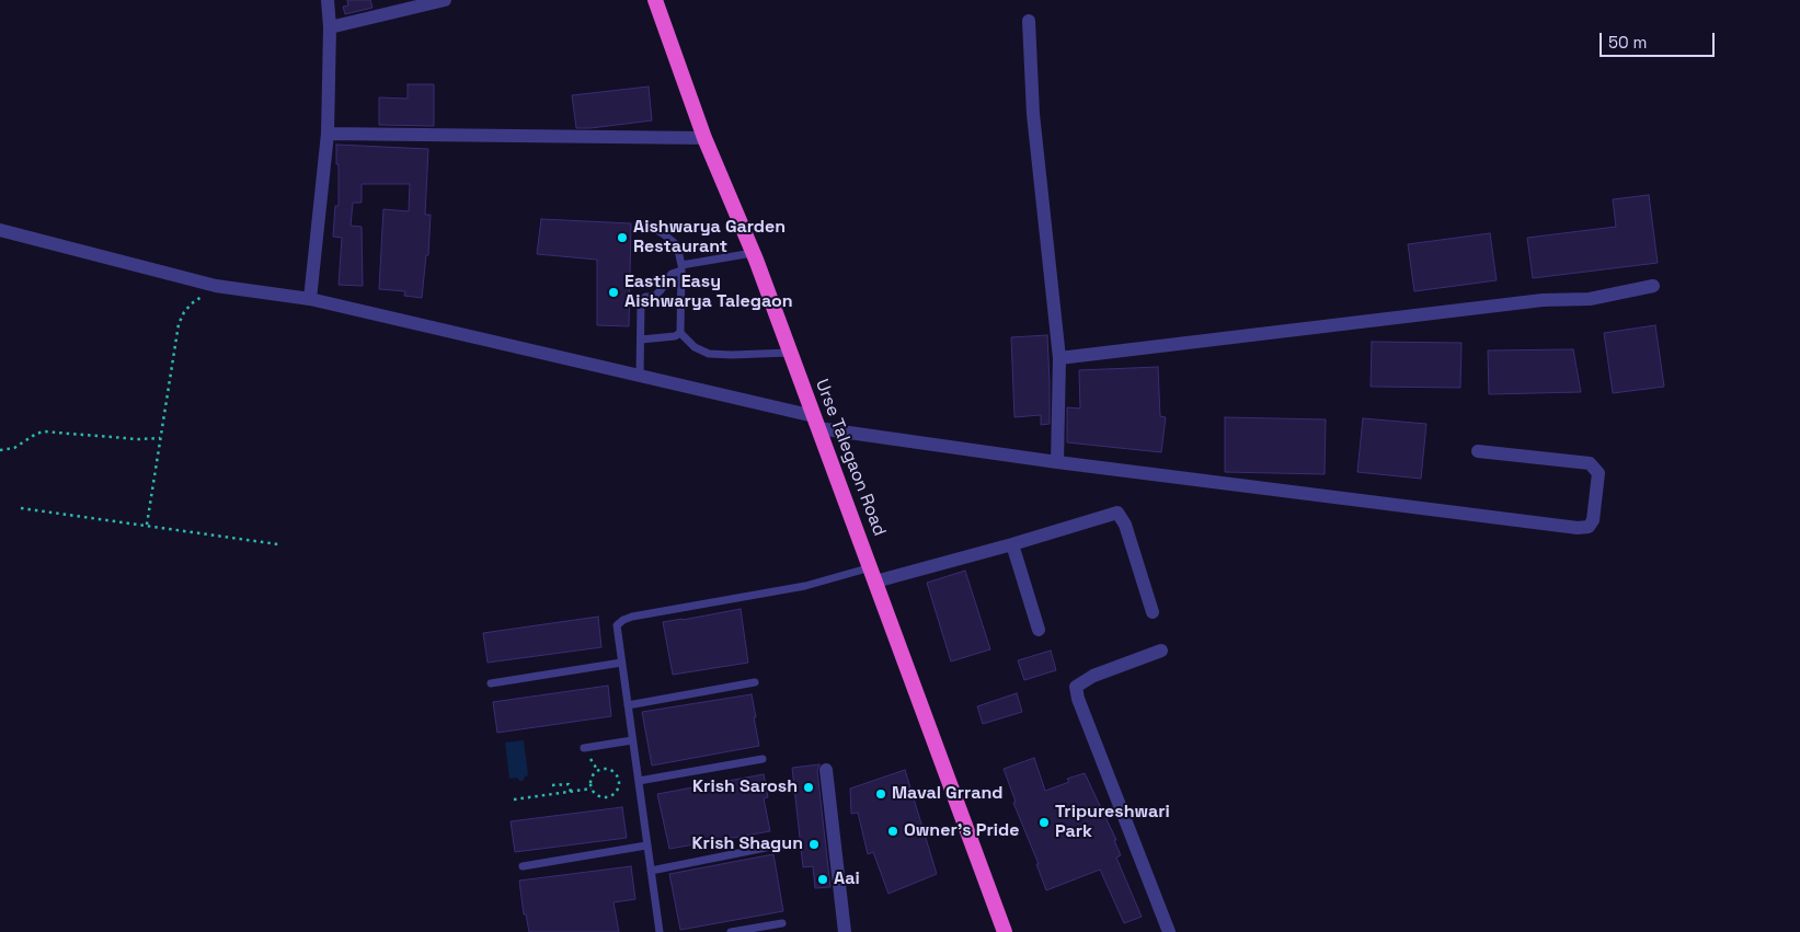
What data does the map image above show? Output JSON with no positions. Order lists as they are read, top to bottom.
{
  "streets": {
    "highway": ["Urse Talegaon Road"]
  },
  "places": [
    "Aishwarya Garden Restaurant",
    "Eastin Easy Aishwarya Talegaon",
    "Krish Sarosh",
    "Maval Grrand",
    "Tripureshwari Park",
    "Owner's Pride",
    "Krish Shagun",
    "Aai"
  ],
  "scale_bar": "50 m"
}
